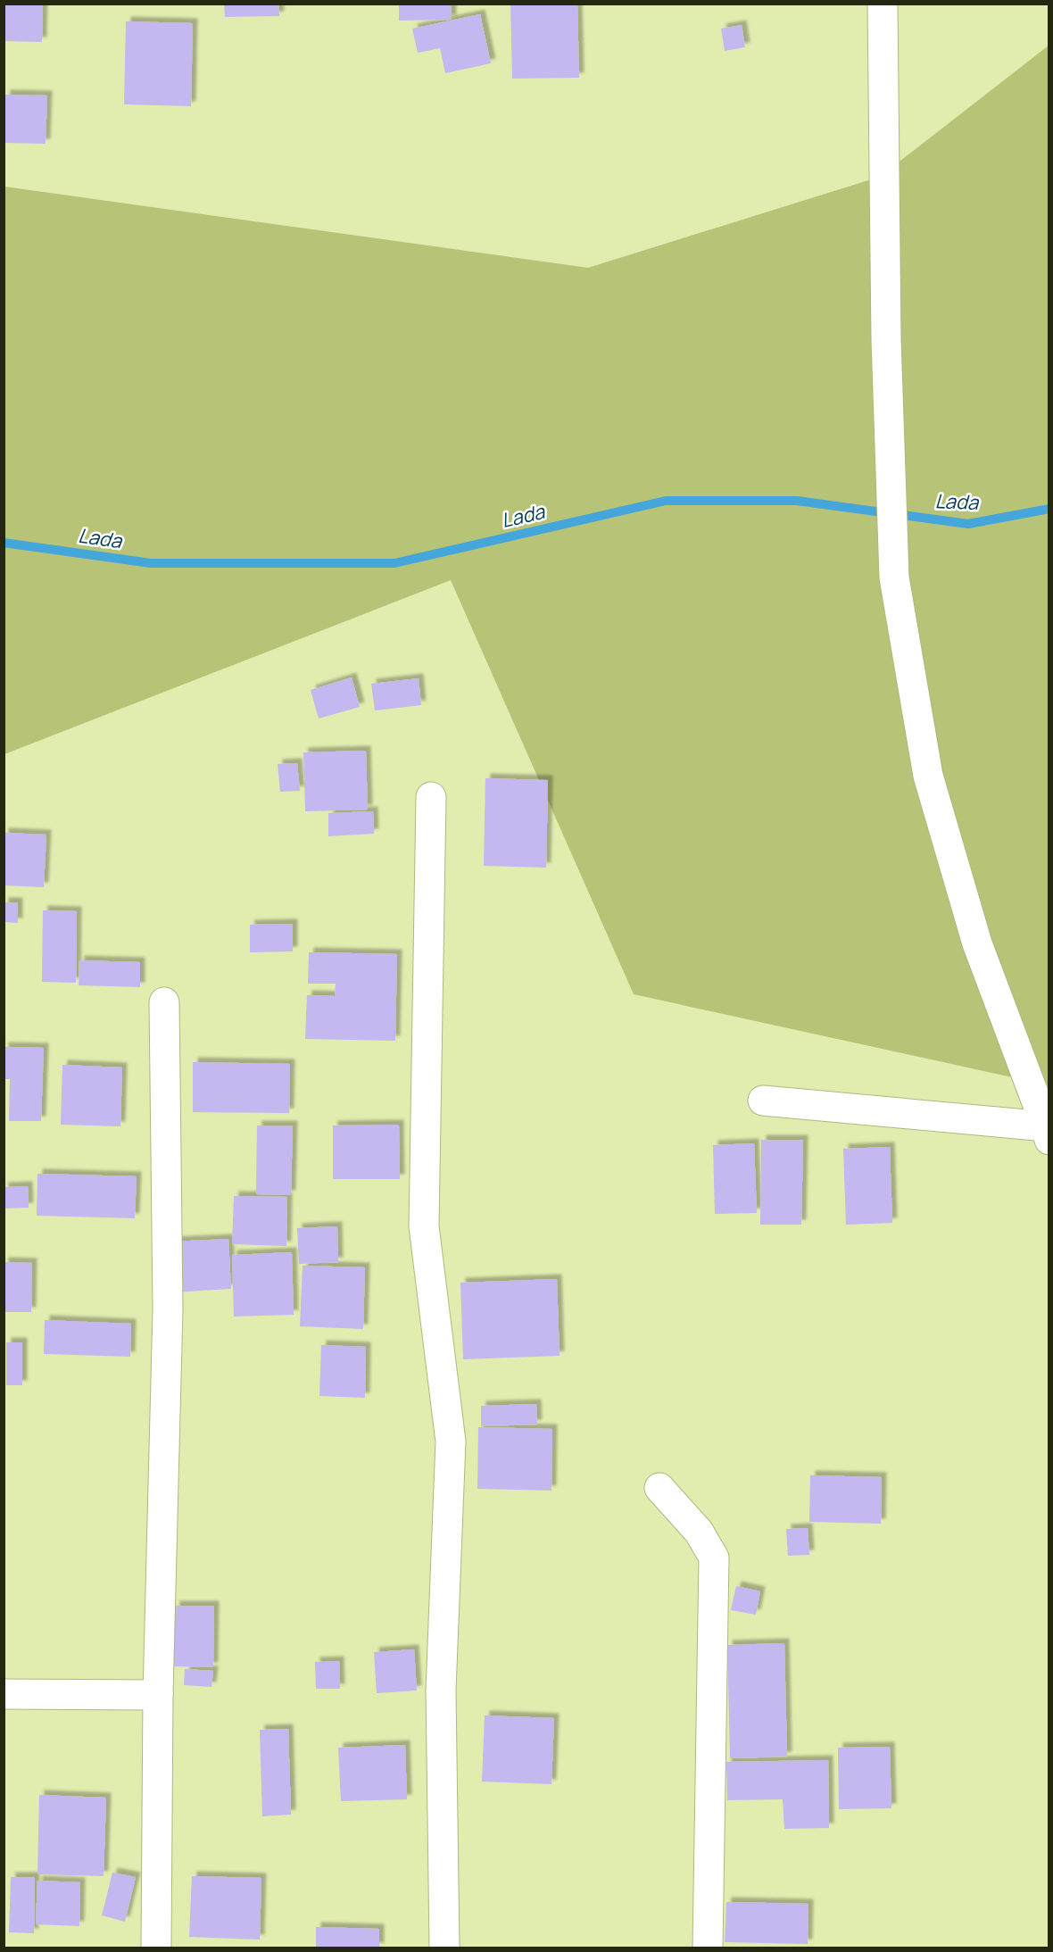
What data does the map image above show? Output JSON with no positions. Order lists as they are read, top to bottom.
{
  "water": ["Lada"]
}
